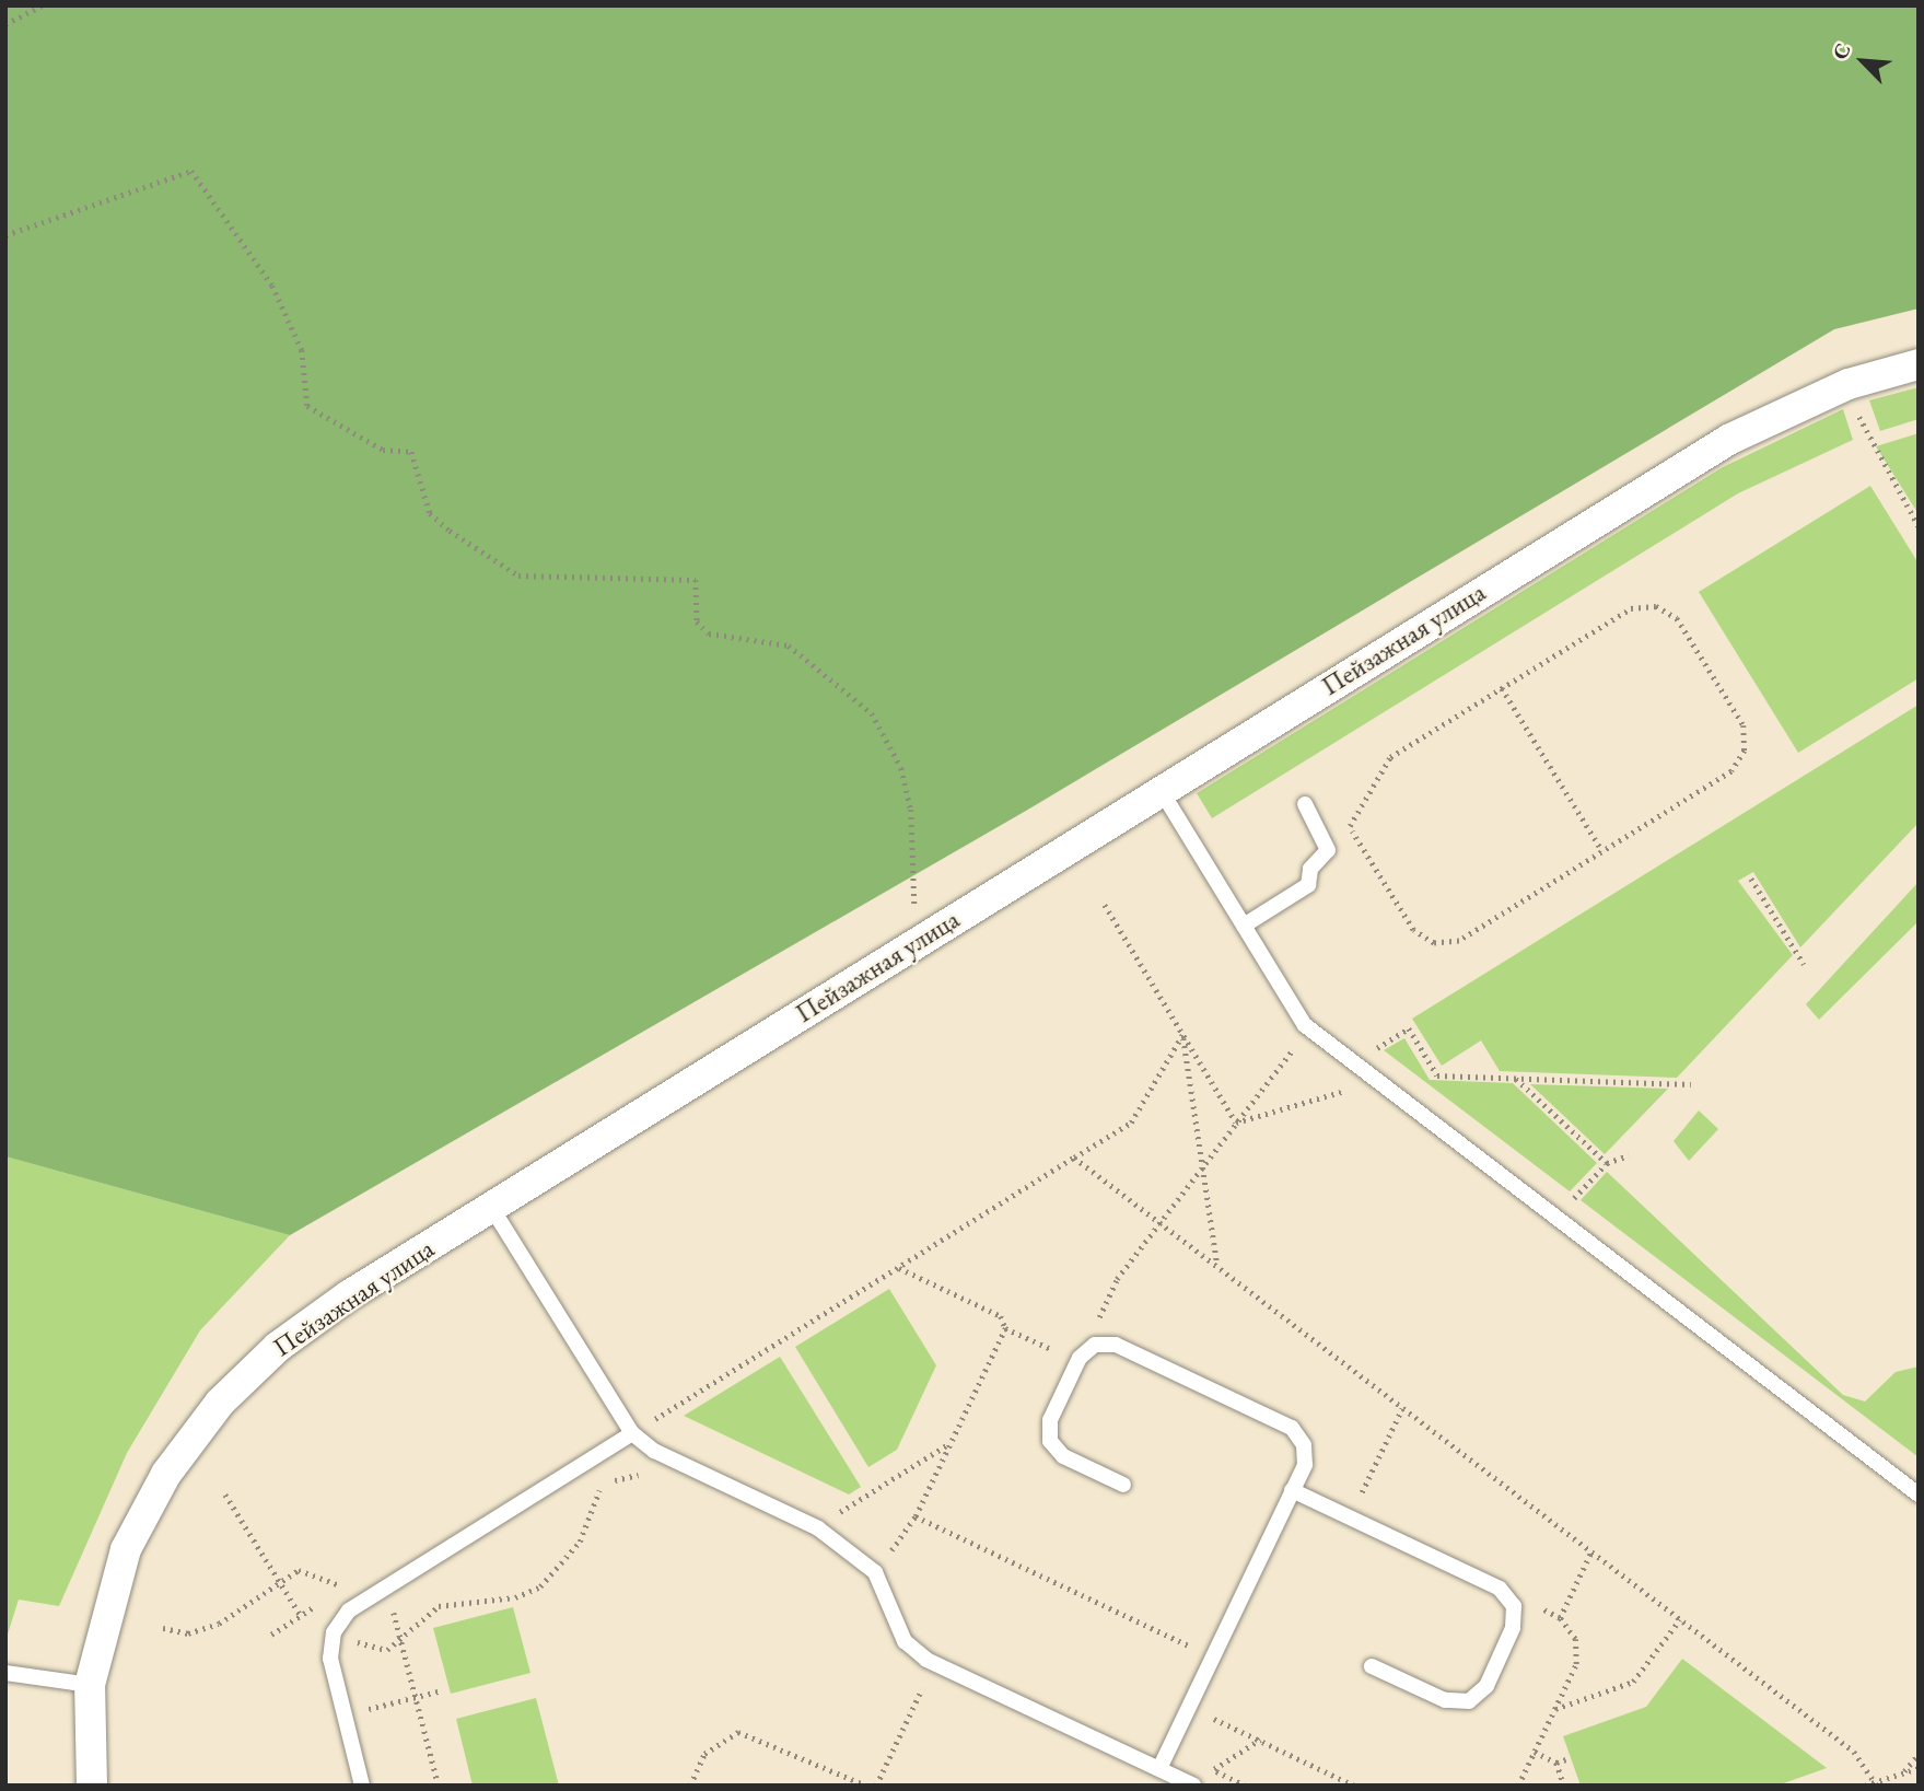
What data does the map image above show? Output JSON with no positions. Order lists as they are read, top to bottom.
{
  "streets": {
    "street": ["Пейзажная улица"]
  },
  "north": "top left"
}
